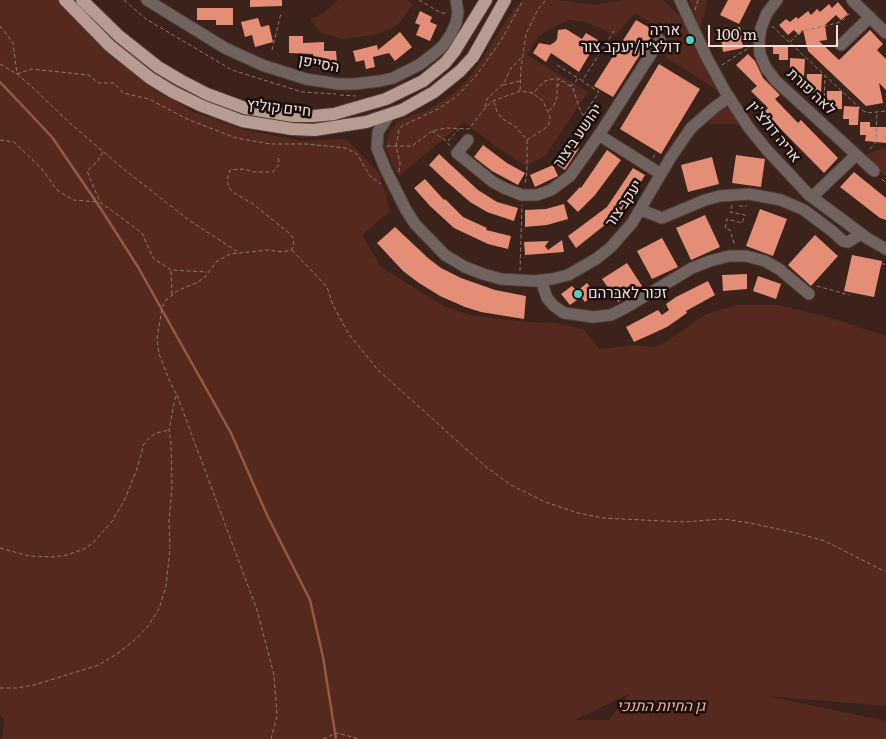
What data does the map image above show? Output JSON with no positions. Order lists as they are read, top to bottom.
{
  "streets": {
    "main road": ["חיים קוליץ"],
    "street": [
      "הסייפן",
      "לאה פורת",
      "אריה דולצ'ין",
      "יהושע ביצור",
      "יעקב צור"
    ]
  },
  "crossings": [
    ["אריה דולצ'ין", "יעקב צור"]
  ],
  "parks": ["גן החיות התנכי"],
  "places": ["אריה דולצ׳ין/יעקב צור", "זכור לאברהם"],
  "scale_bar": "100 m"
}
